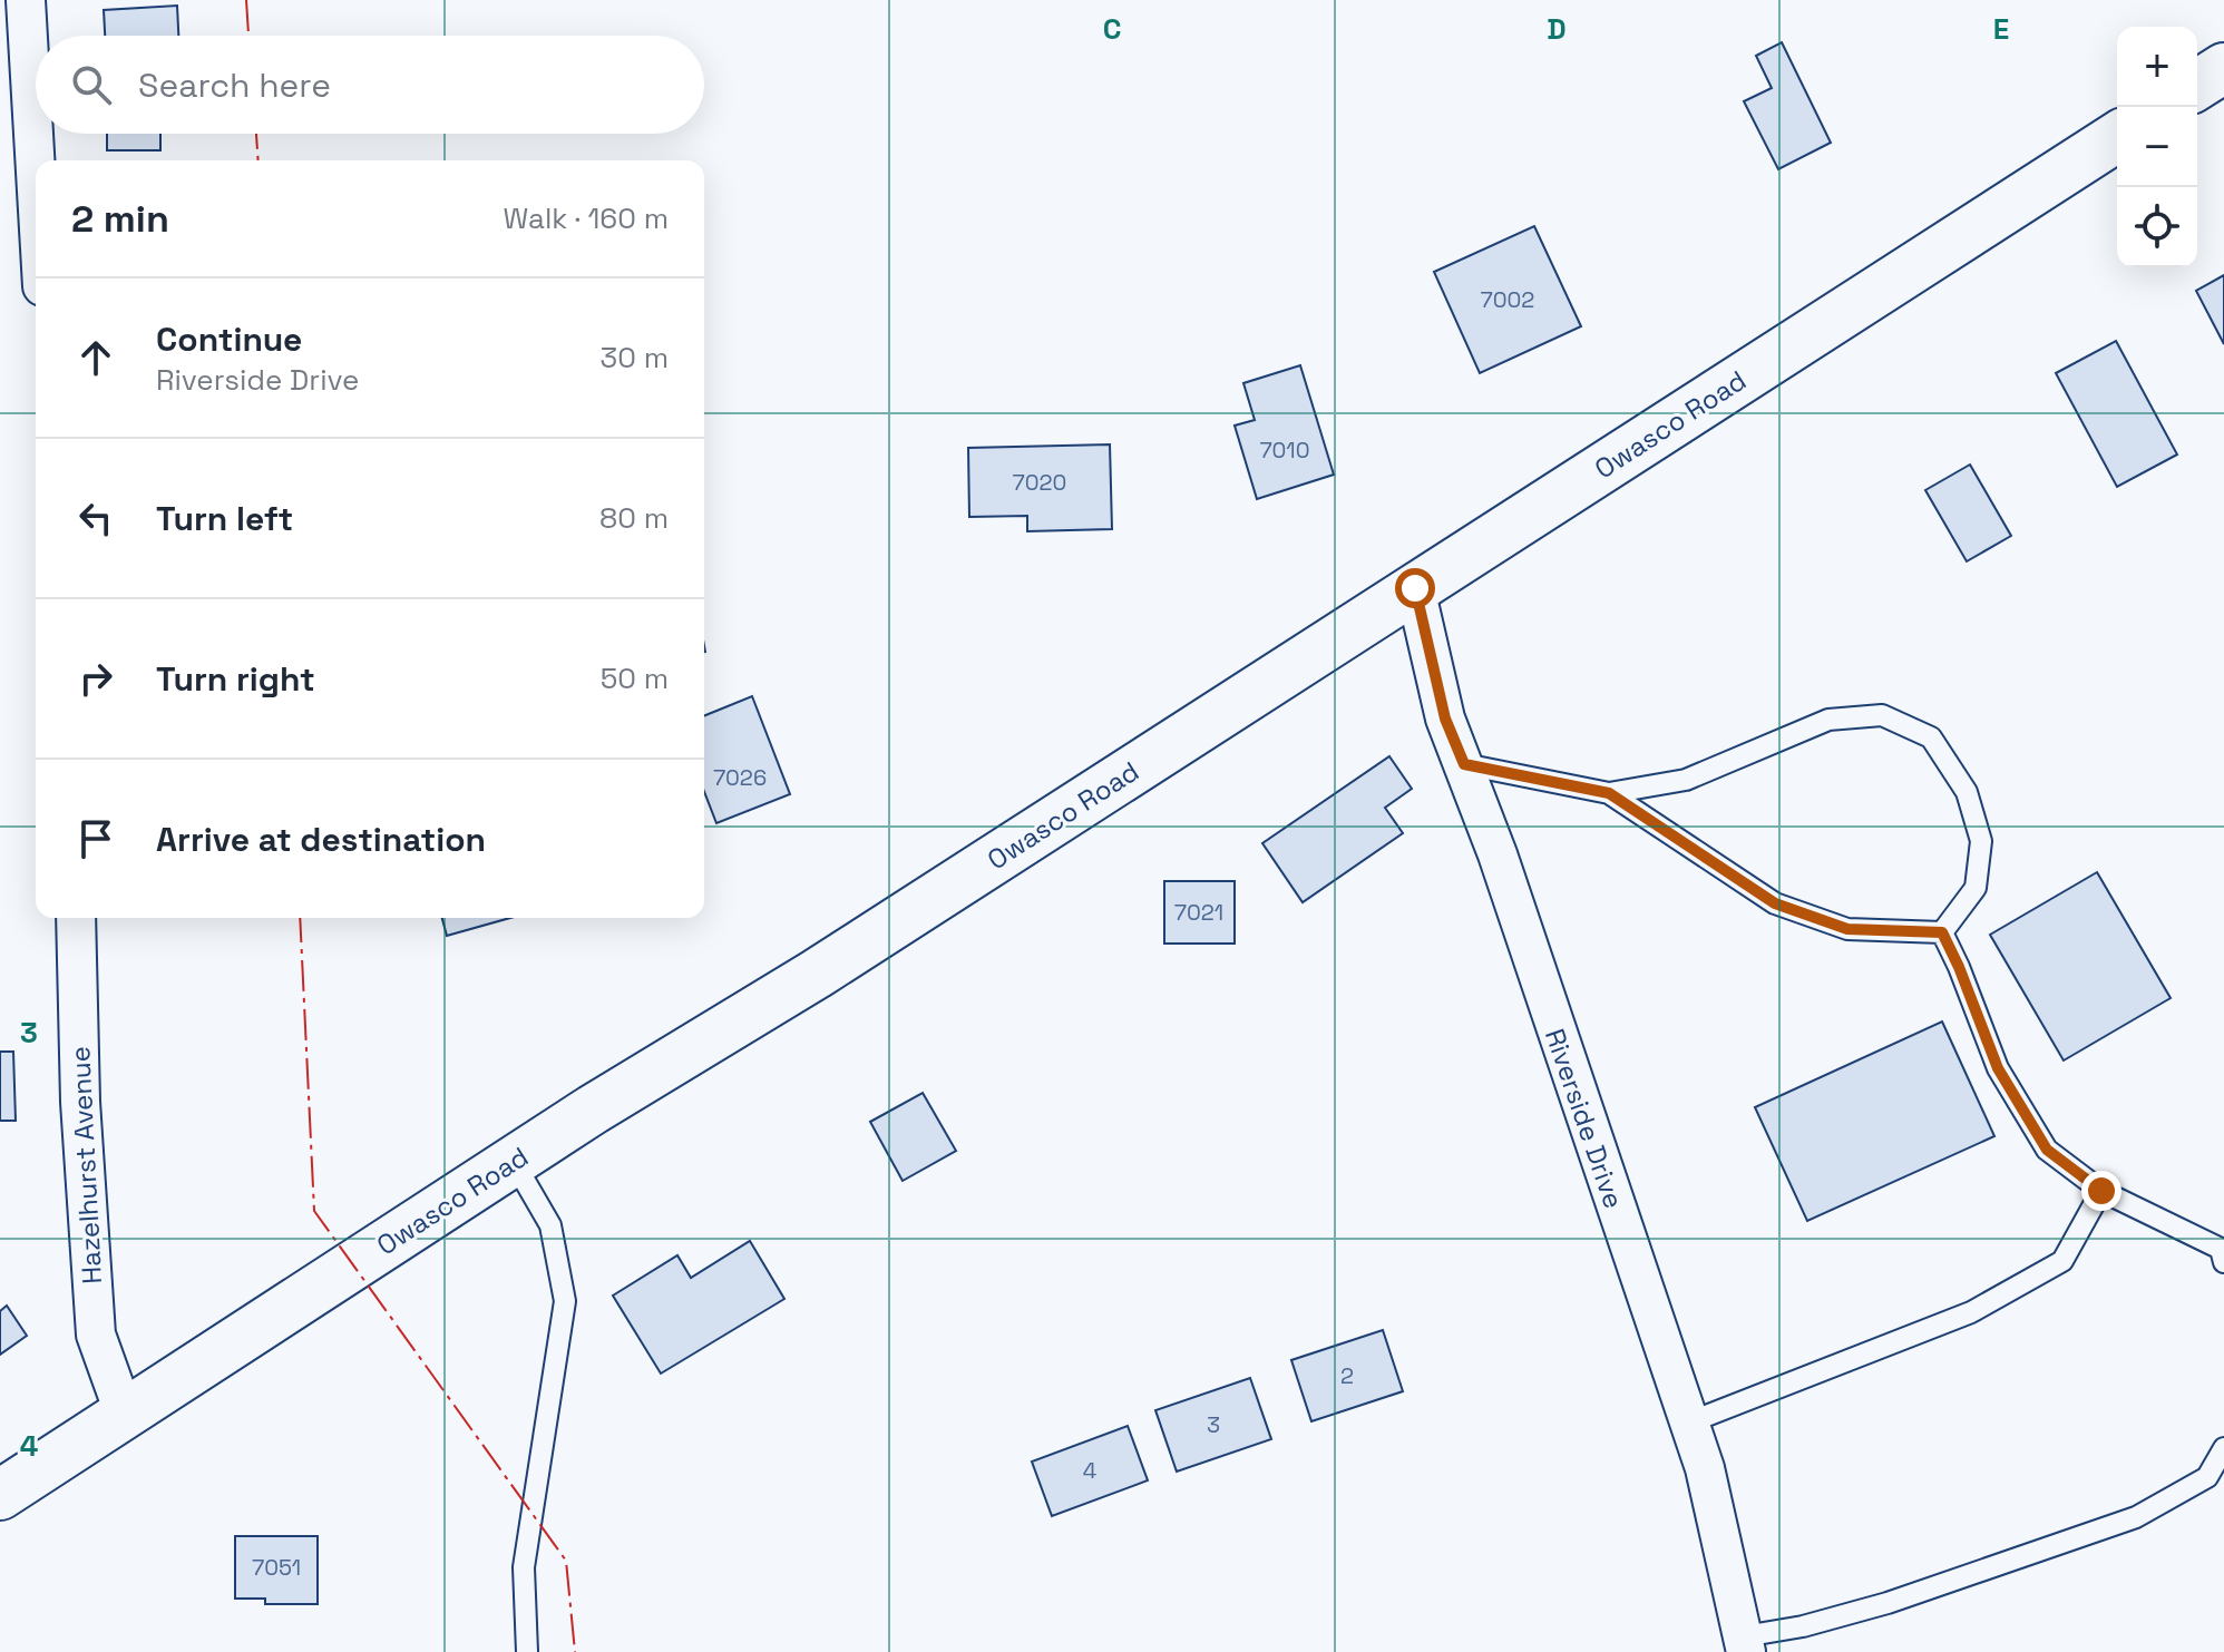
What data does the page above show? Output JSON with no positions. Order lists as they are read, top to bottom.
{
  "streets": {
    "main road": ["Owasco Road"],
    "street": ["Riverside Drive", "Hazelhurst Avenue"]
  },
  "crossings": [
    ["Owasco Road", "Riverside Drive"],
    ["Owasco Road", "Hazelhurst Avenue"]
  ],
  "house_numbers": [
    "7002",
    "7010",
    "7020",
    "7026",
    "7021",
    "2",
    "3",
    "4",
    "7051"
  ],
  "page": {
    "map_buttons": ["+", "−"],
    "search": "Search here",
    "heading": ["2 min", "Walk · 160 m"],
    "list": [
      ["Continue", "Riverside Drive", "30 m"],
      ["Turn left", "80 m"],
      ["Turn right", "50 m"],
      "Arrive at destination"
    ]
  },
  "grid": {
    "columns": ["C", "D", "E"],
    "rows": ["3", "4"]
  }
}
